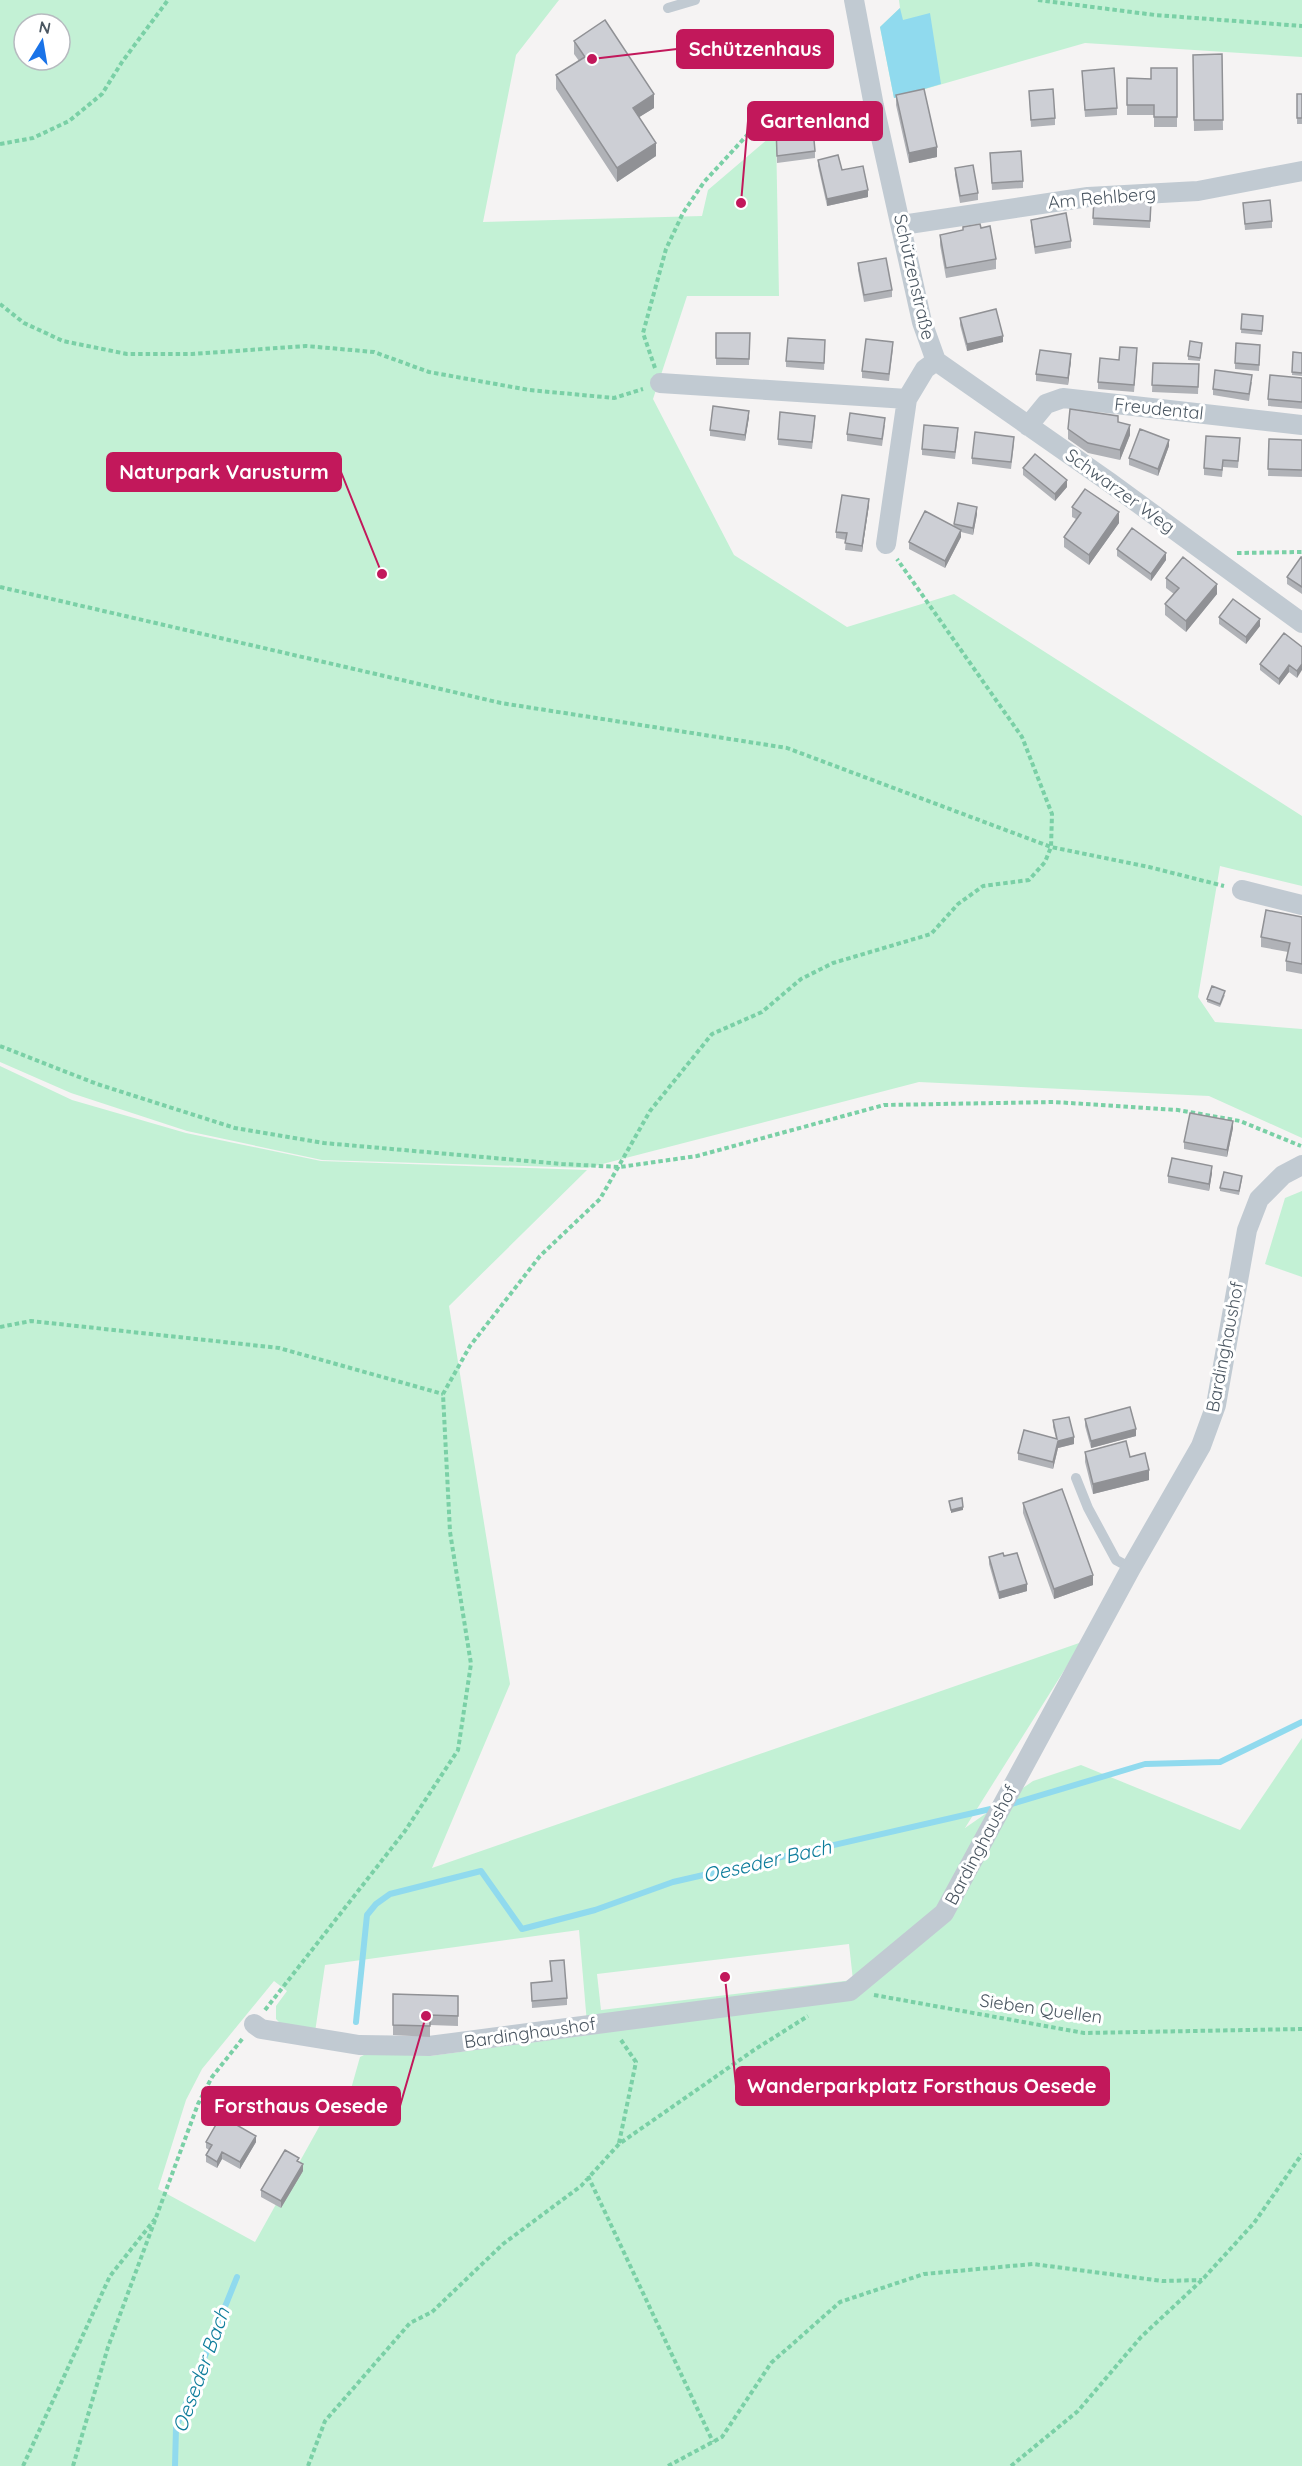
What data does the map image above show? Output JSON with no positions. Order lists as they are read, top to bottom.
{
  "streets": {
    "street": [
      "Am Rehlberg",
      "Schützenstraße",
      "Freudental",
      "Schwarzer Weg",
      "Bardinghaushof"
    ],
    "path": ["Sieben Quellen"]
  },
  "crossings": [
    ["Am Rehlberg", "Schützenstraße"],
    ["Schützenstraße", "Schwarzer Weg"],
    ["Freudental", "Schwarzer Weg"],
    ["Bardinghaushof", "Sieben Quellen"]
  ],
  "water": ["Oeseder Bach"],
  "places": [
    "Schützenhaus",
    "Gartenland",
    "Naturpark Varusturm",
    "Wanderparkplatz Forsthaus Oesede",
    "Forsthaus Oesede"
  ],
  "north": "top"
}
